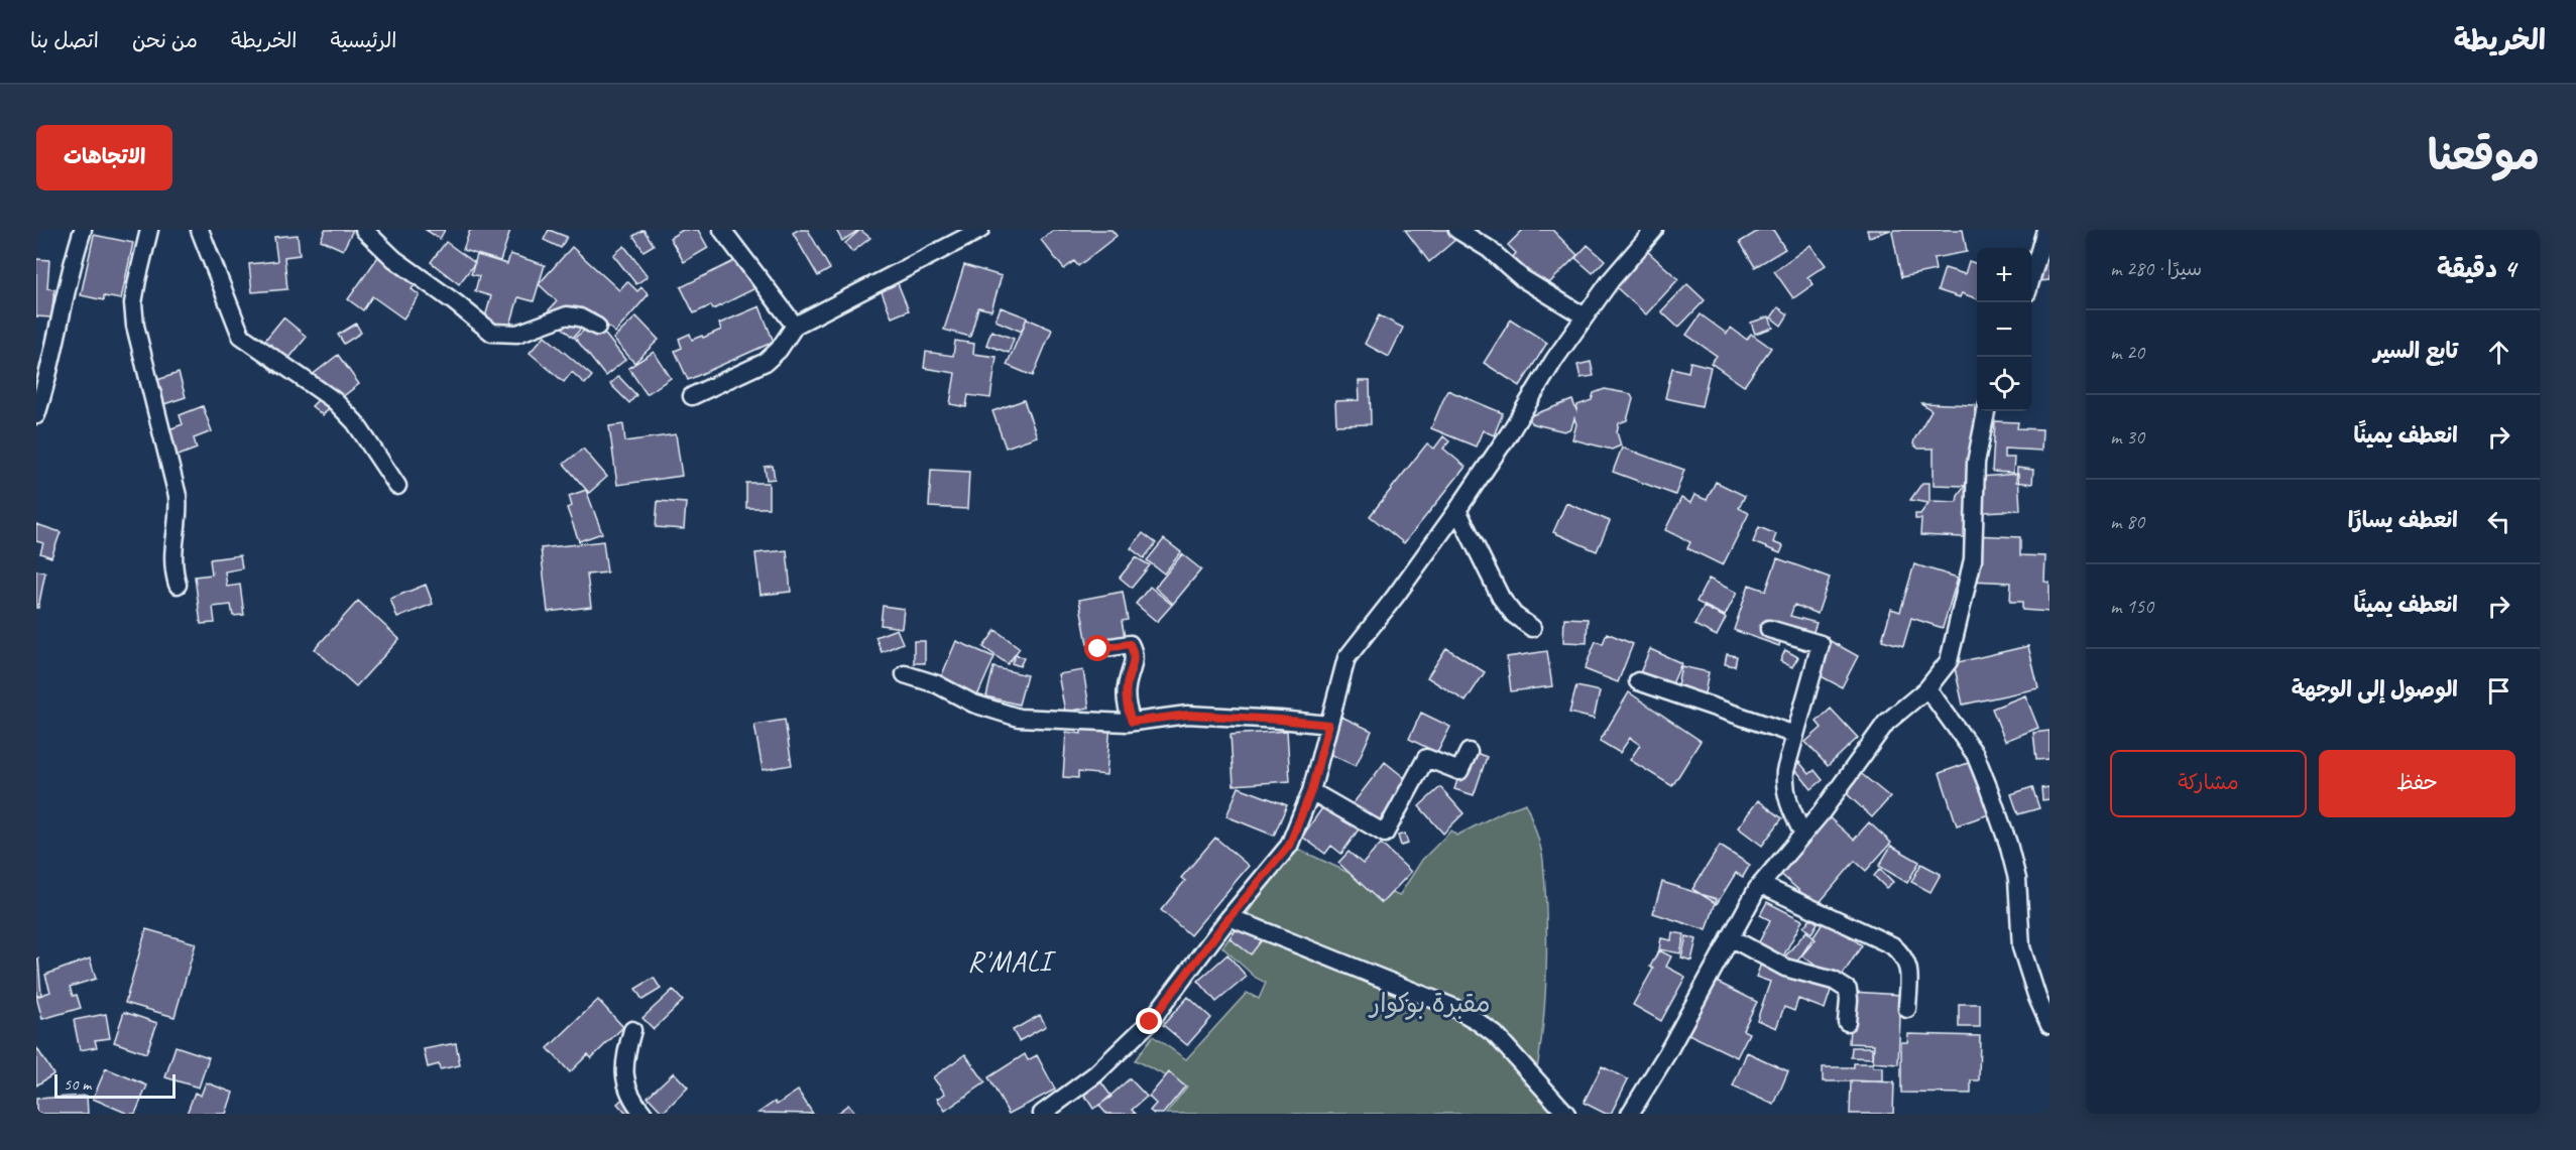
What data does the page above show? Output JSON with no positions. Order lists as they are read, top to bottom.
{
  "districts": ["R'MALI"],
  "parks": ["مقبرة بوكوار"],
  "scale_bar": "50 m",
  "page": {
    "header": "الخريطة",
    "nav": [
      "الرئيسية",
      "الخريطة",
      "من نحن",
      "اتصل بنا"
    ],
    "title": "موقعنا",
    "buttons": [
      "الاتجاهات",
      ["حفظ", "مشاركة"]
    ],
    "heading": ["4 دقيقة", "سيرًا · 280 m"],
    "map_buttons": ["+", "−"],
    "list": [
      ["تابع السير", "20 m"],
      ["انعطف يمينًا", "30 m"],
      ["انعطف يسارًا", "80 m"],
      ["انعطف يمينًا", "150 m"],
      "الوصول إلى الوجهة"
    ],
    "scale": "50 m"
  }
}
